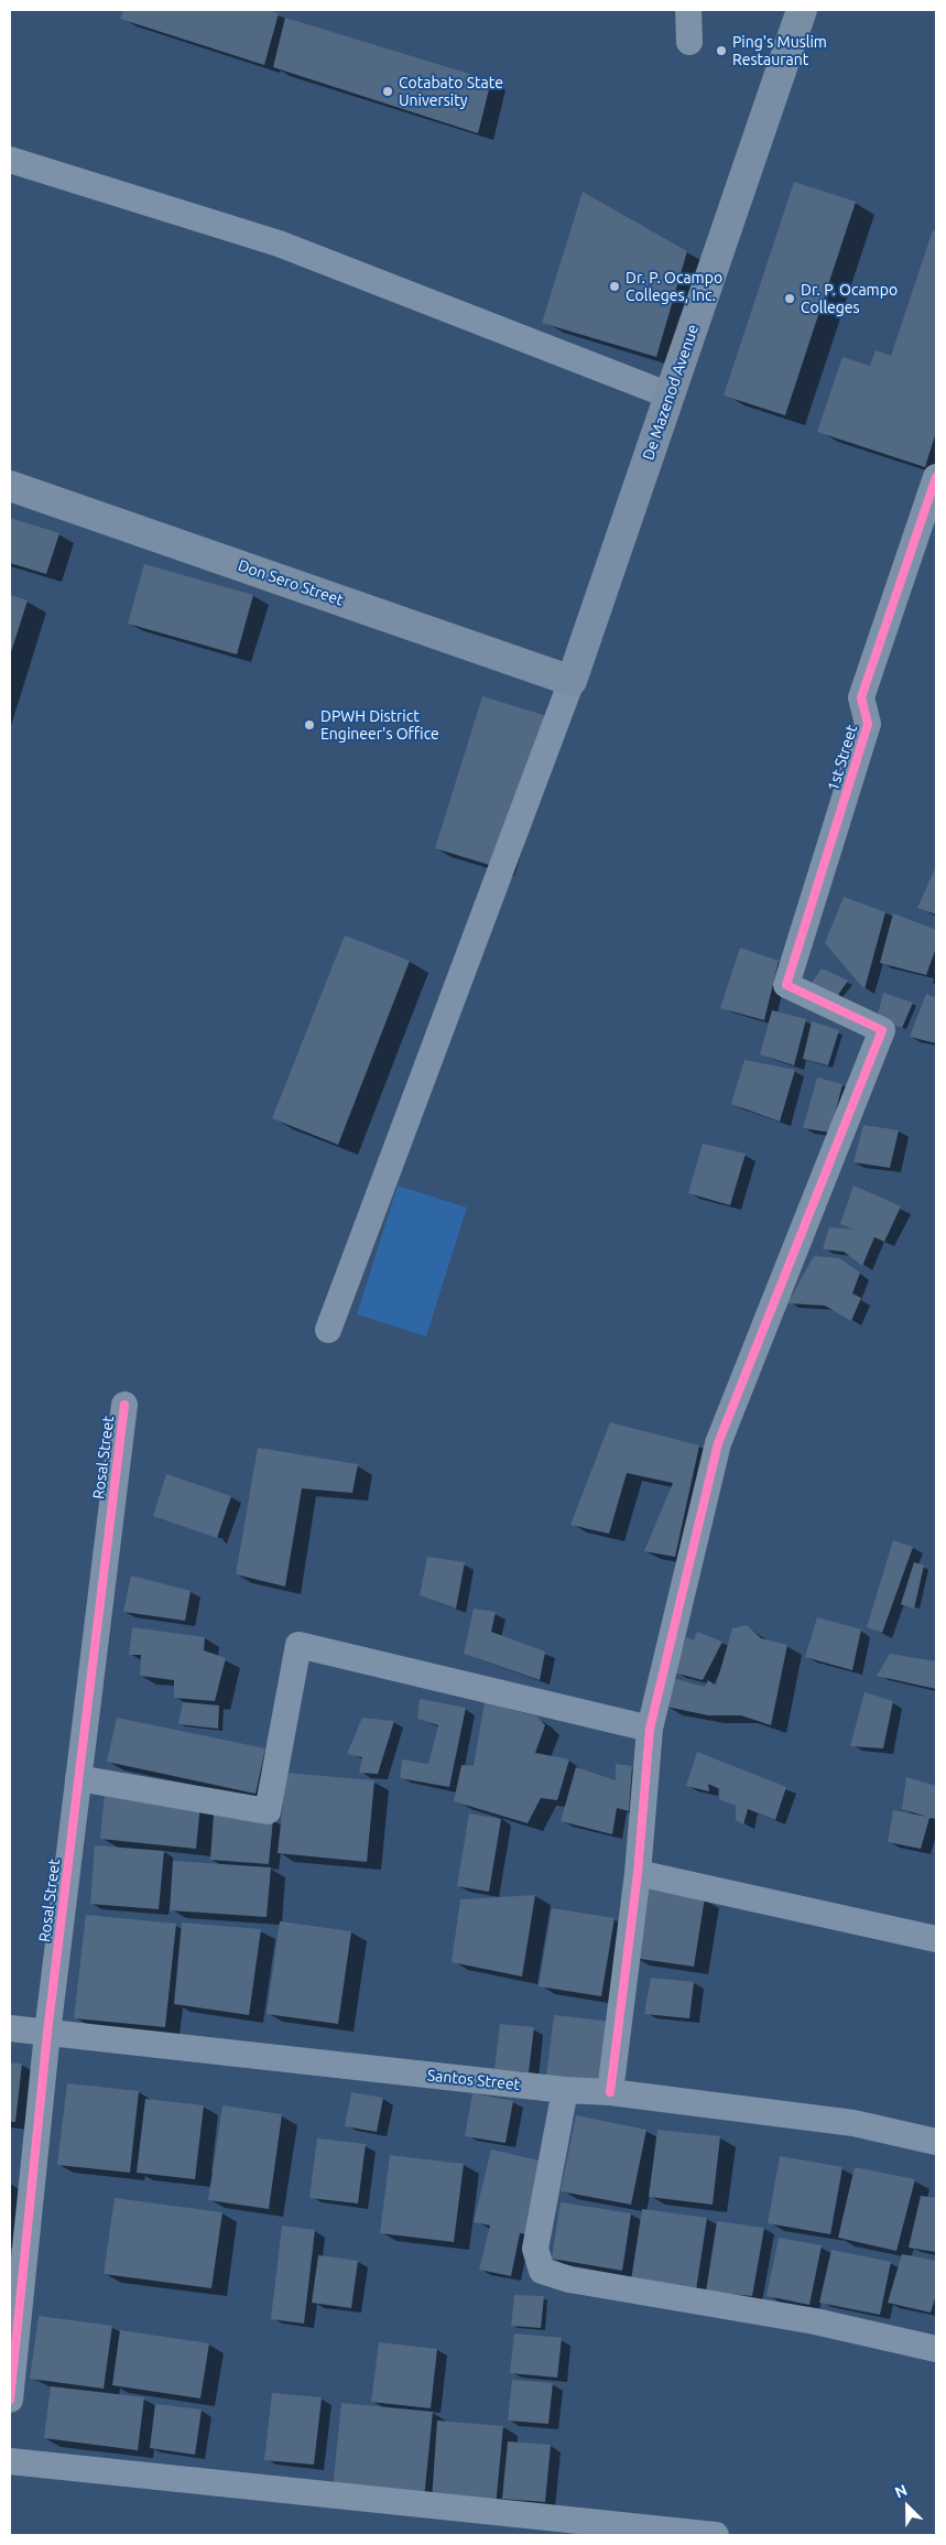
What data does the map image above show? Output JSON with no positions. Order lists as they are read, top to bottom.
{
  "streets": {
    "main road": ["De Mazenod Avenue", "Don Sero Street"],
    "street": ["1st Street", "Rosal Street", "Santos Street"]
  },
  "crossings": [
    ["De Mazenod Avenue", "Don Sero Street"],
    ["Rosal Street", "Santos Street"]
  ],
  "places": [
    "Ping's Muslim Restaurant",
    "Cotabato State University",
    "Dr. P. Ocampo Colleges, Inc.",
    "Dr. P. Ocampo Colleges",
    "DPWH District Engineer's Office"
  ],
  "north": "top left"
}
